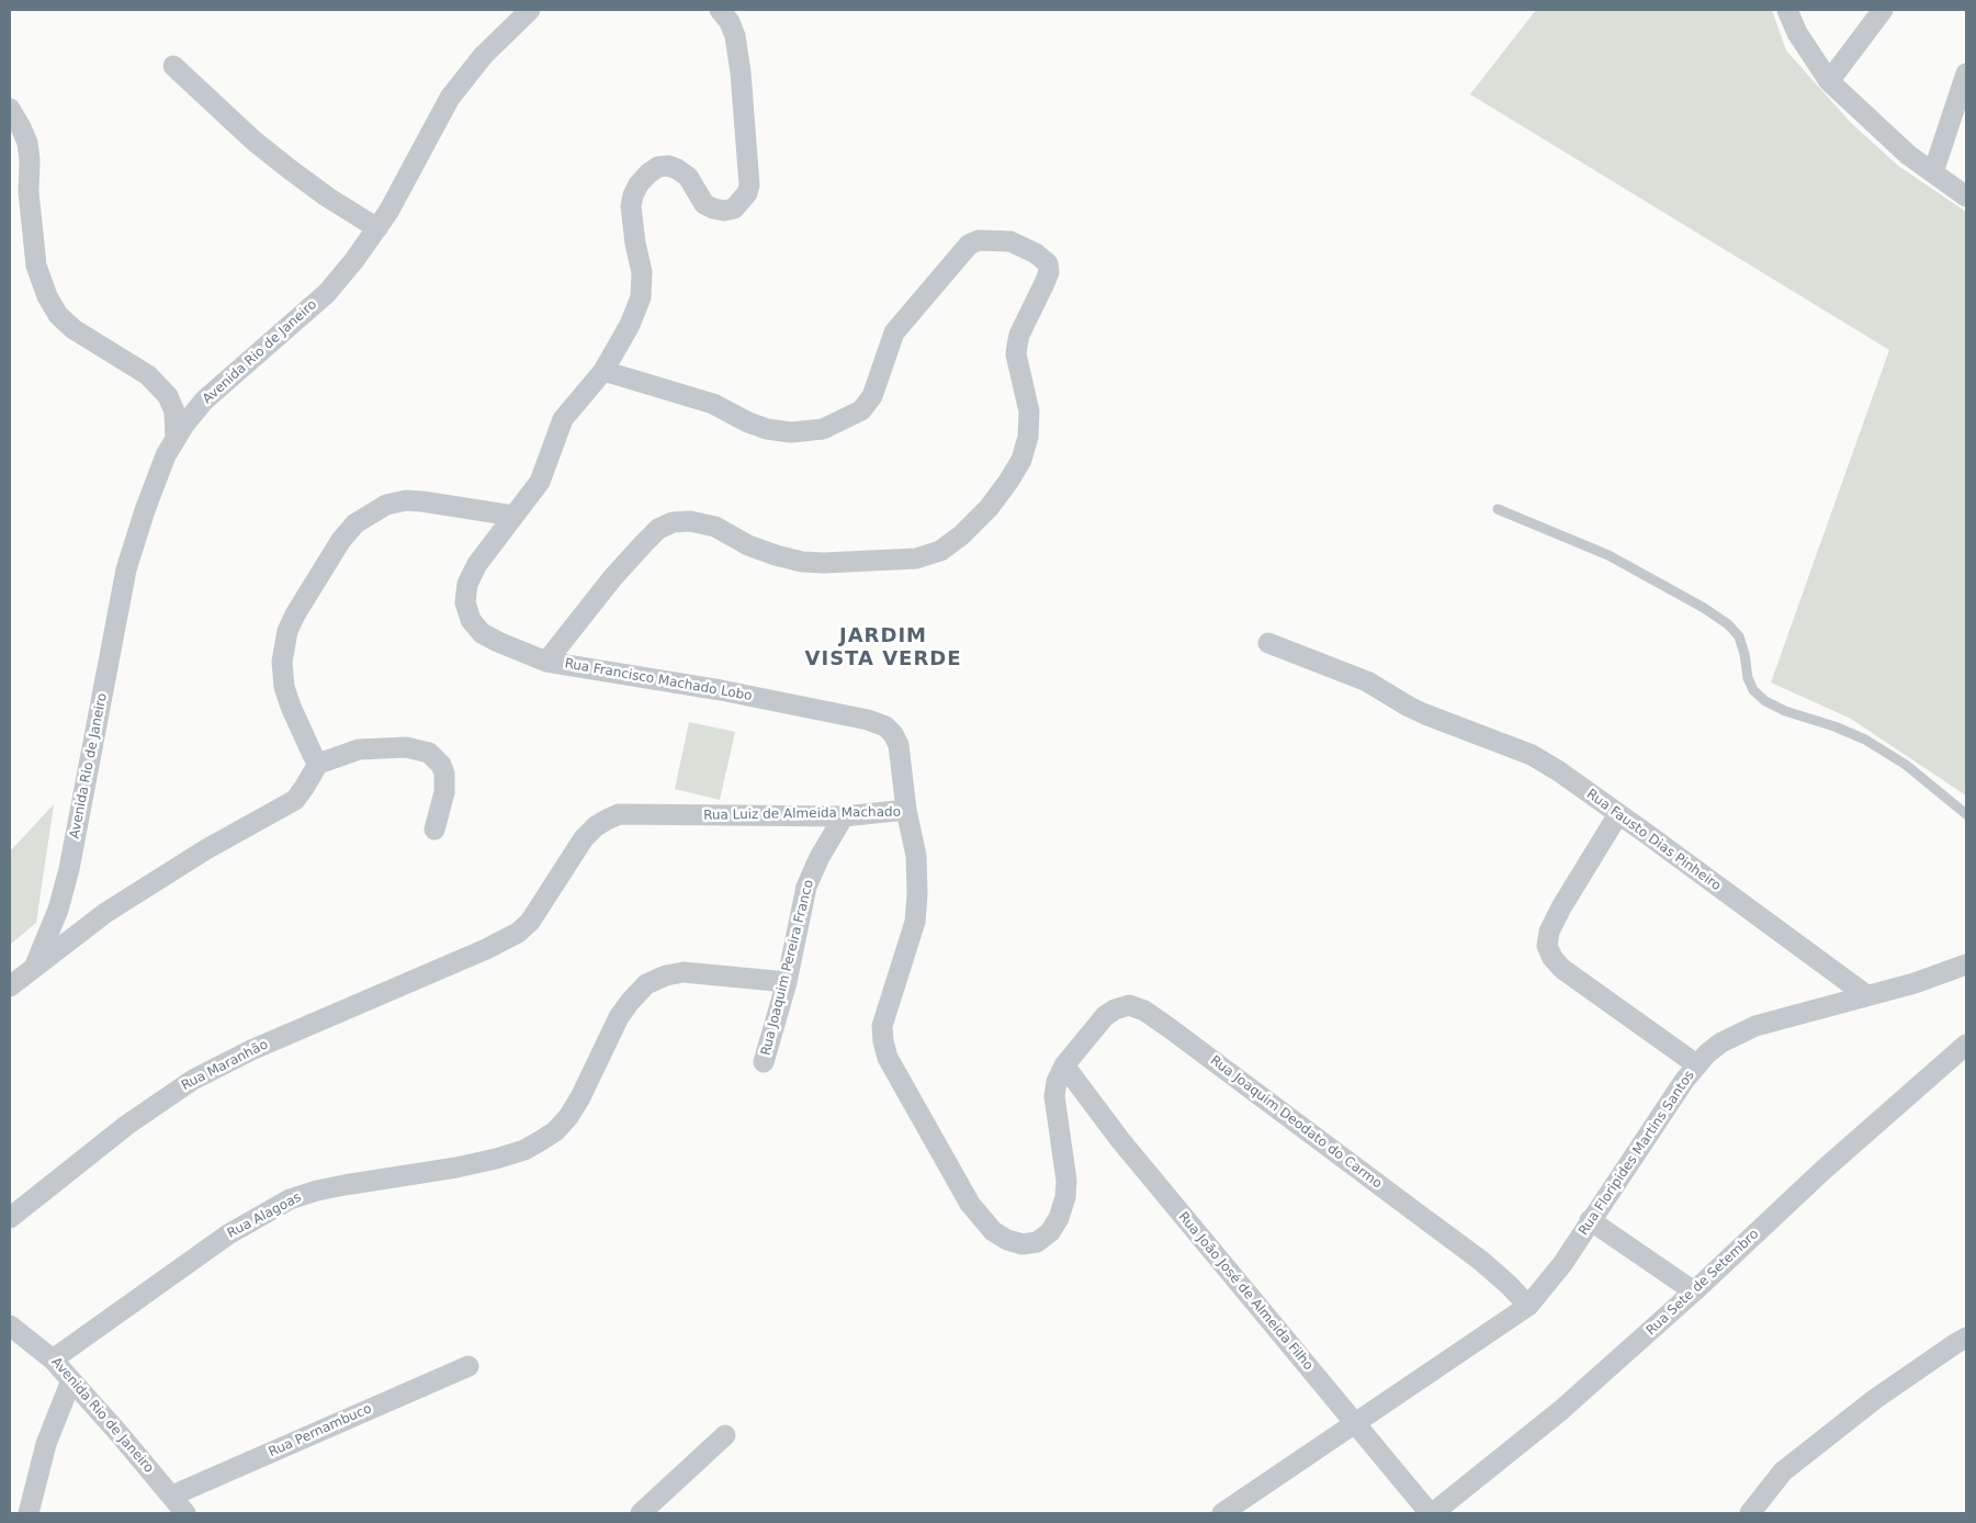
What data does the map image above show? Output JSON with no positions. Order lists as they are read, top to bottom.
{
  "streets": {
    "street": [
      "Avenida Rio de Janeiro",
      "Rua Francisco Machado Lobo",
      "Rua Luiz de Almeida Machado",
      "Rua Fausto Dias Pinheiro",
      "Rua Joaquim Pereira Franco",
      "Rua Maranhão",
      "Rua Joaquim Deodato do Carmo",
      "Rua Floripides Martins Santos",
      "Rua Alagoas",
      "Rua Sete de Setembro",
      "Rua João José de Almeida Filho",
      "Rua Pernambuco"
    ]
  },
  "crossings": [
    ["Avenida Rio de Janeiro", "Rua Alagoas"],
    ["Avenida Rio de Janeiro", "Rua Pernambuco"],
    ["Rua Francisco Machado Lobo", "Rua Luiz de Almeida Machado"],
    ["Rua Luiz de Almeida Machado", "Rua Joaquim Pereira Franco"],
    ["Rua Luiz de Almeida Machado", "Rua Maranhão"],
    ["Rua Luiz de Almeida Machado", "Rua Joaquim Deodato do Carmo"],
    ["Rua Luiz de Almeida Machado", "Rua João José de Almeida Filho"],
    ["Rua Fausto Dias Pinheiro", "Rua Floripides Martins Santos"],
    ["Rua Joaquim Pereira Franco", "Rua Alagoas"],
    ["Rua Joaquim Deodato do Carmo", "Rua Floripides Martins Santos"],
    ["Rua Joaquim Deodato do Carmo", "Rua João José de Almeida Filho"],
    ["Rua Floripides Martins Santos", "Rua João José de Almeida Filho"],
    ["Rua Sete de Setembro", "Rua João José de Almeida Filho"]
  ],
  "districts": ["JARDIM VISTA VERDE"]
}
